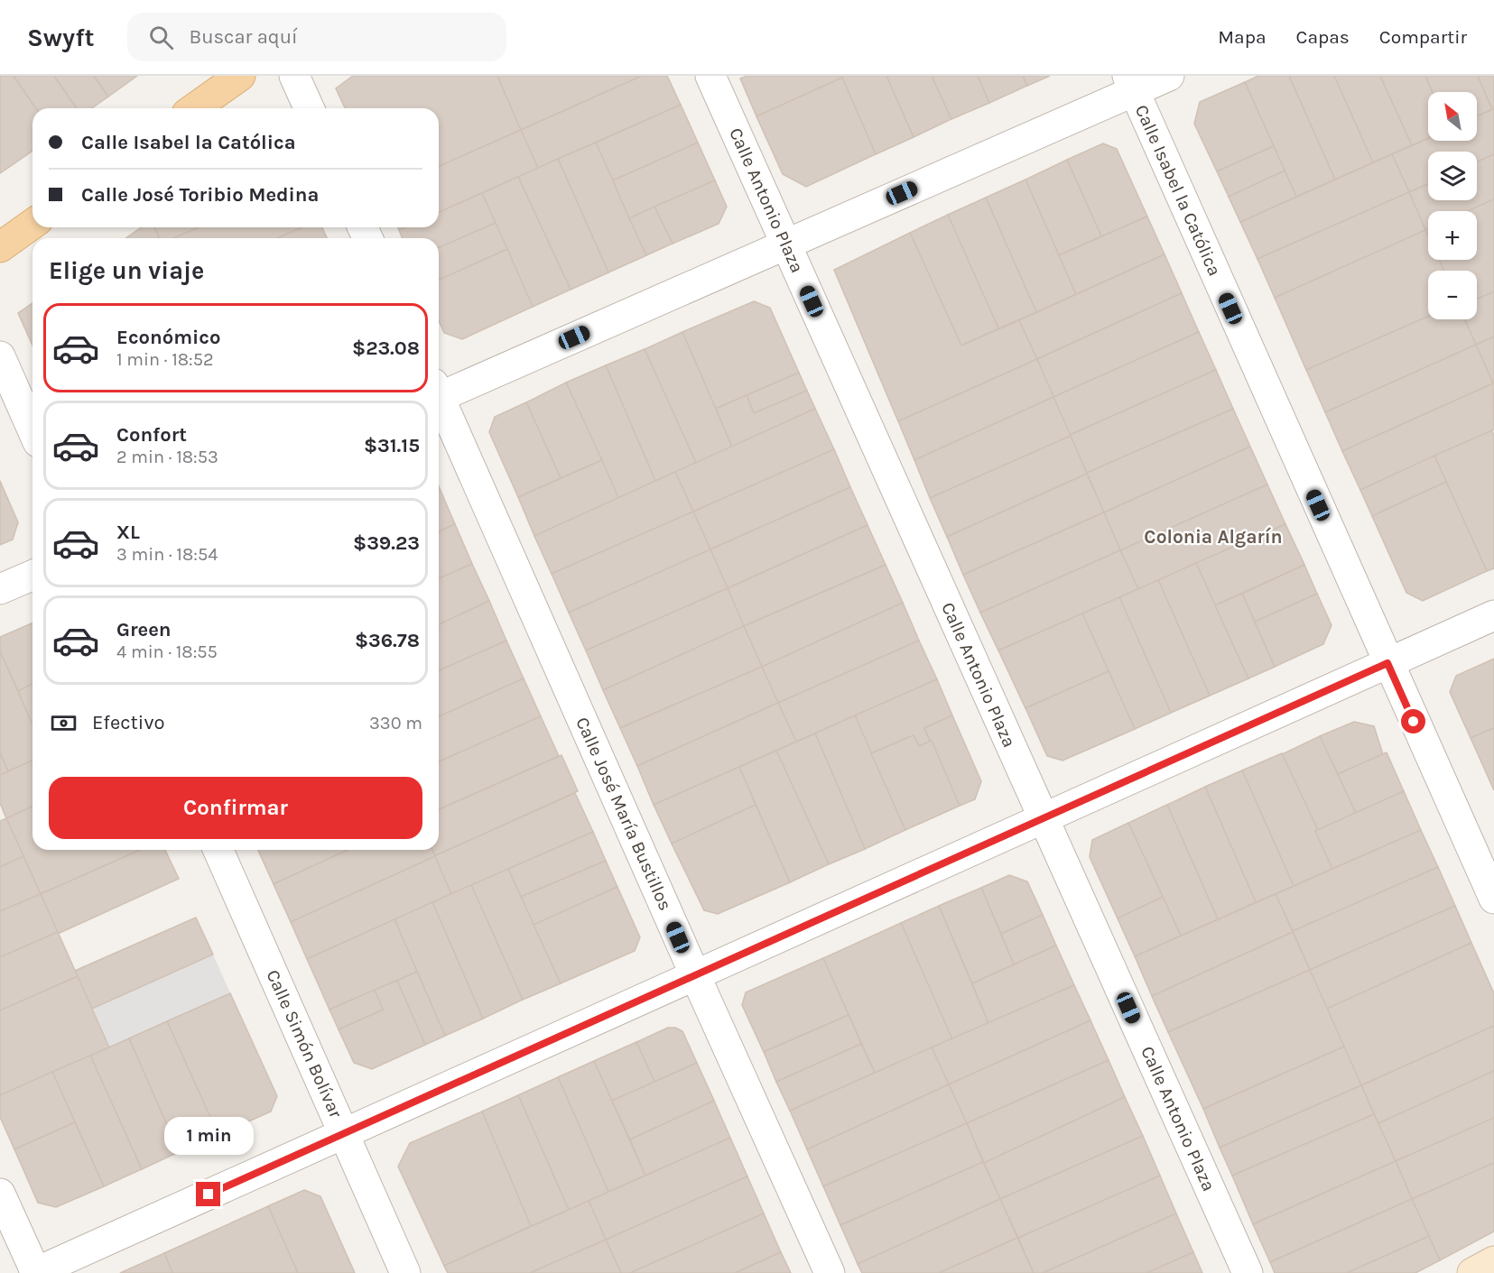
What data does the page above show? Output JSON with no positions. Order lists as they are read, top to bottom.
{
  "streets": {
    "street": [
      "Calle Isabel la Católica",
      "Calle Antonio Plaza",
      "Calle José María Bustillos",
      "Calle Simón Bolívar"
    ]
  },
  "districts": ["Colonia Algarín"],
  "north": "top left",
  "page": {
    "header": "Swyft",
    "search": "Buscar aquí",
    "nav": ["Mapa", "Capas", "Compartir"],
    "map_buttons": ["+", "−"],
    "banner": ["Calle Isabel la Católica", "Calle José Toribio Medina"],
    "heading": "Elige un viaje",
    "list": [
      {
        "name": "Económico",
        "note": "1 min · 18:52",
        "value": "$23.08"
      },
      {
        "name": "Confort",
        "note": "2 min · 18:53",
        "value": "$31.15"
      },
      {
        "name": "XL",
        "note": "3 min · 18:54",
        "value": "$39.23"
      },
      {
        "name": "Green",
        "note": "4 min · 18:55",
        "value": "$36.78"
      }
    ],
    "pay": ["Efectivo", "330 m"],
    "buttons": "Confirmar",
    "bubble": "1 min"
  }
}
